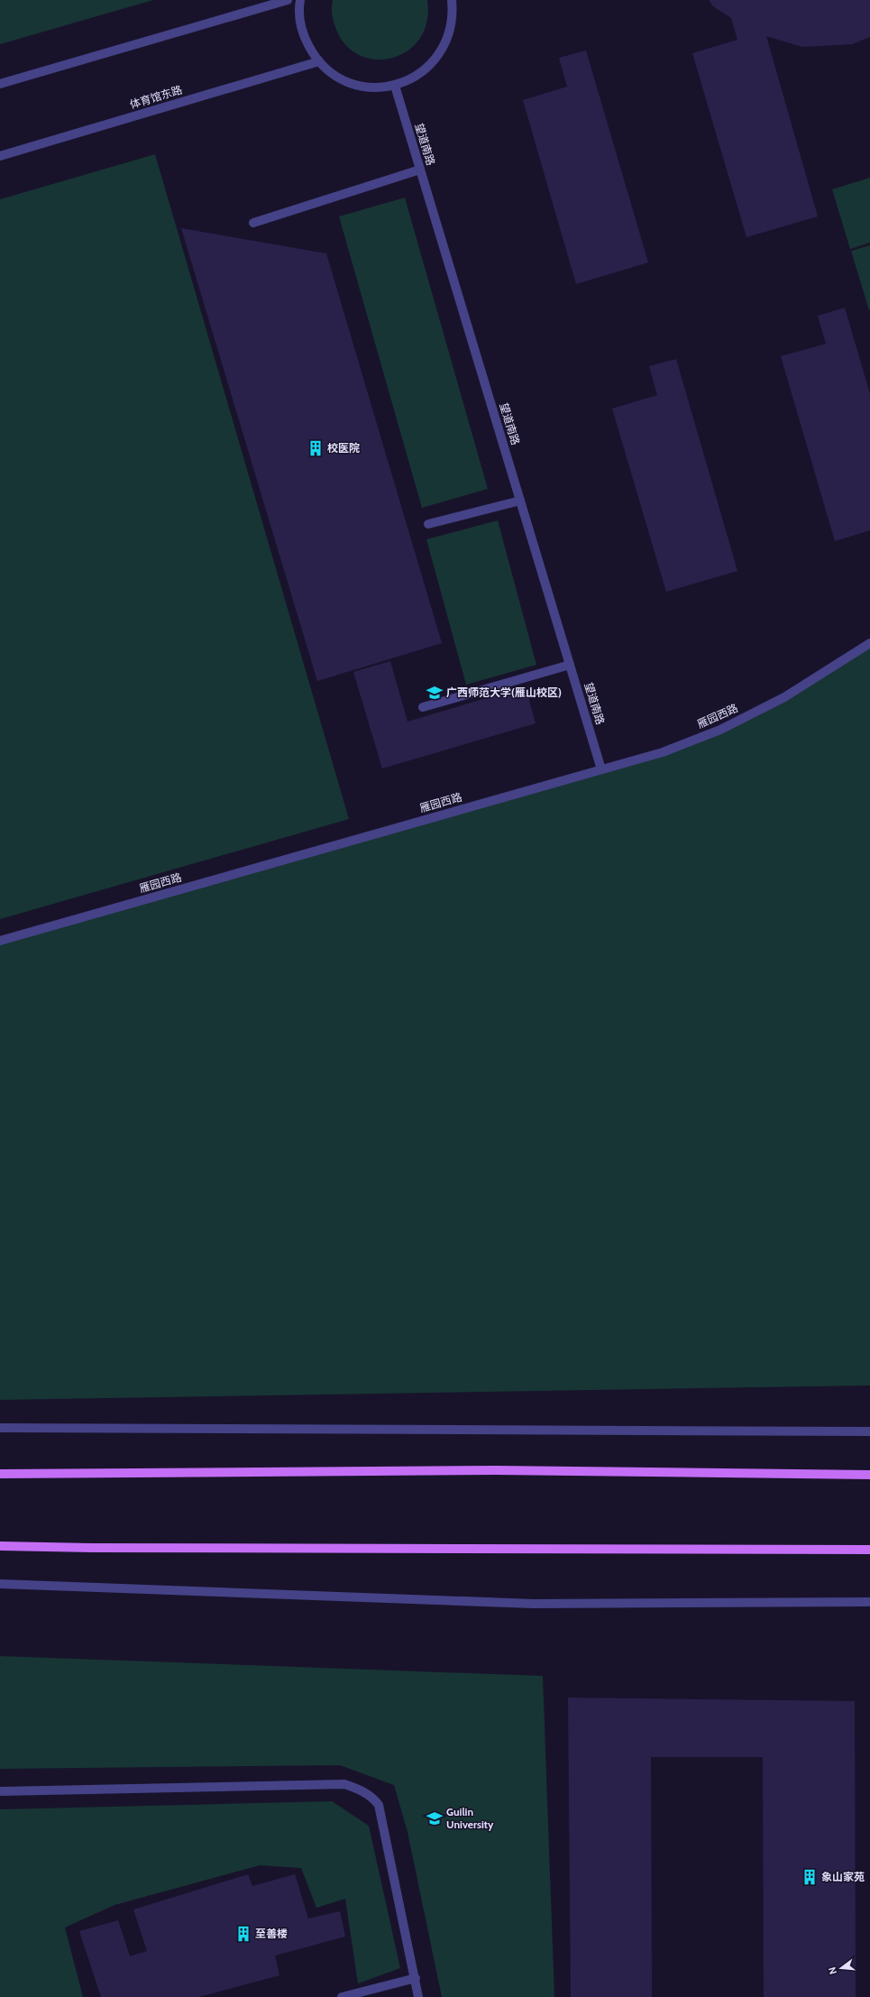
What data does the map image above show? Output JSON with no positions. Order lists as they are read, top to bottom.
{
  "streets": {
    "street": ["体育馆东路", "望道南路", "雁园西路"]
  },
  "crossings": [
    ["望道南路", "雁园西路"]
  ],
  "places": {
    "building": ["校医院", "象山家苑", "至善楼"],
    "school or university": ["广西师范大学(雁山校区)", "Guilin University"]
  },
  "north": "left"
}
